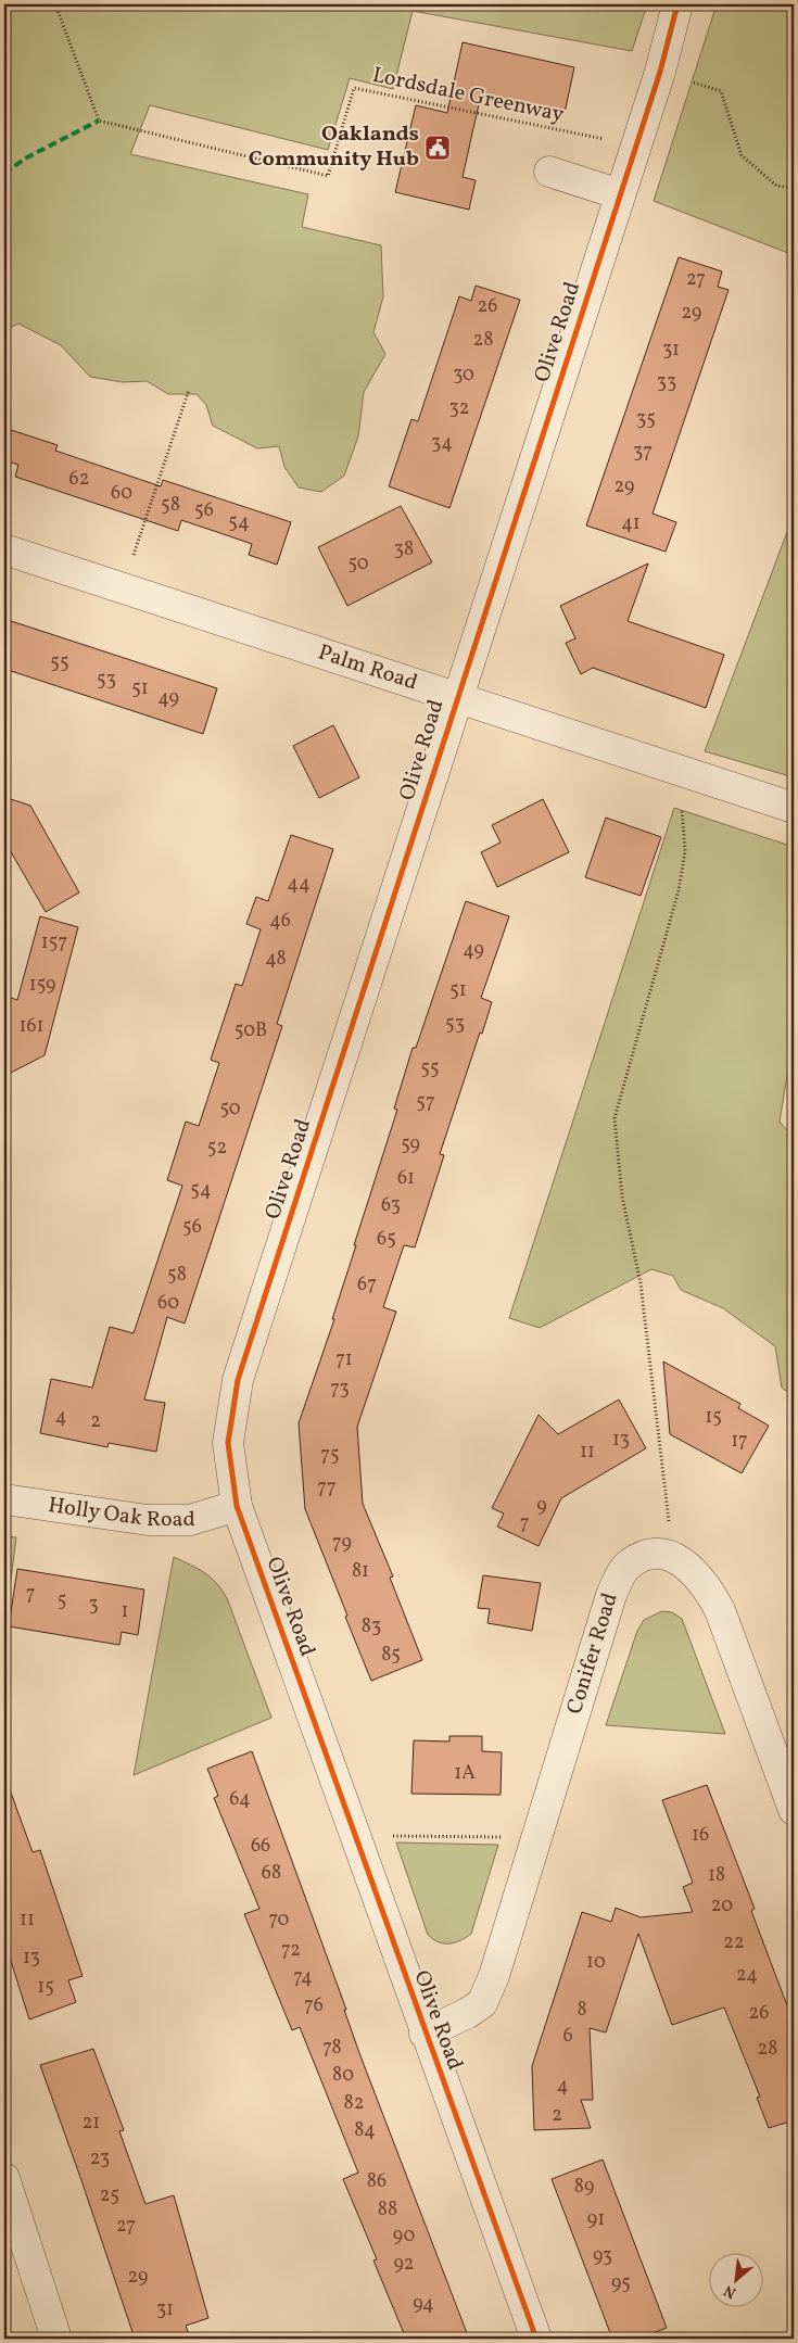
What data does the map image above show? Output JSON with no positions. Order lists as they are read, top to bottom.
{
  "streets": {
    "street": [
      "Olive Road",
      "Palm Road",
      "Holly Oak Road",
      "Conifer Road"
    ],
    "path": ["Lordsdale Greenway"]
  },
  "crossings": [
    ["Lordsdale Greenway", "Olive Road"],
    ["Olive Road", "Palm Road"],
    ["Olive Road", "Holly Oak Road"],
    ["Olive Road", "Conifer Road"]
  ],
  "places": {
    "public building": ["Oaklands Community Hub"]
  },
  "house_numbers": [
    "27",
    "26",
    "29",
    "28",
    "31",
    "30",
    "33",
    "32",
    "35",
    "34",
    "37",
    "62",
    "29",
    "60",
    "58",
    "56",
    "54",
    "41",
    "38",
    "50",
    "55",
    "53",
    "51",
    "49",
    "44",
    "46",
    "157",
    "49",
    "48",
    "159",
    "51",
    "53",
    "161",
    "50B",
    "55",
    "57",
    "50",
    "59",
    "52",
    "61",
    "54",
    "63",
    "56",
    "65",
    "58",
    "67",
    "60",
    "71",
    "73",
    "4",
    "15",
    "2",
    "13",
    "17",
    "11",
    "75",
    "77",
    "9",
    "7",
    "79",
    "81",
    "7",
    "5",
    "3",
    "1",
    "83",
    "85",
    "1A",
    "64",
    "16",
    "66",
    "68",
    "18",
    "20",
    "11",
    "70",
    "22",
    "72",
    "13",
    "10",
    "24",
    "74",
    "15",
    "76",
    "8",
    "26",
    "6",
    "78",
    "28",
    "80",
    "4",
    "82",
    "2",
    "21",
    "84",
    "23",
    "86",
    "89",
    "25",
    "88",
    "91",
    "27",
    "90",
    "93",
    "92",
    "29",
    "95",
    "94",
    "31"
  ],
  "north": "bottom left"
}
